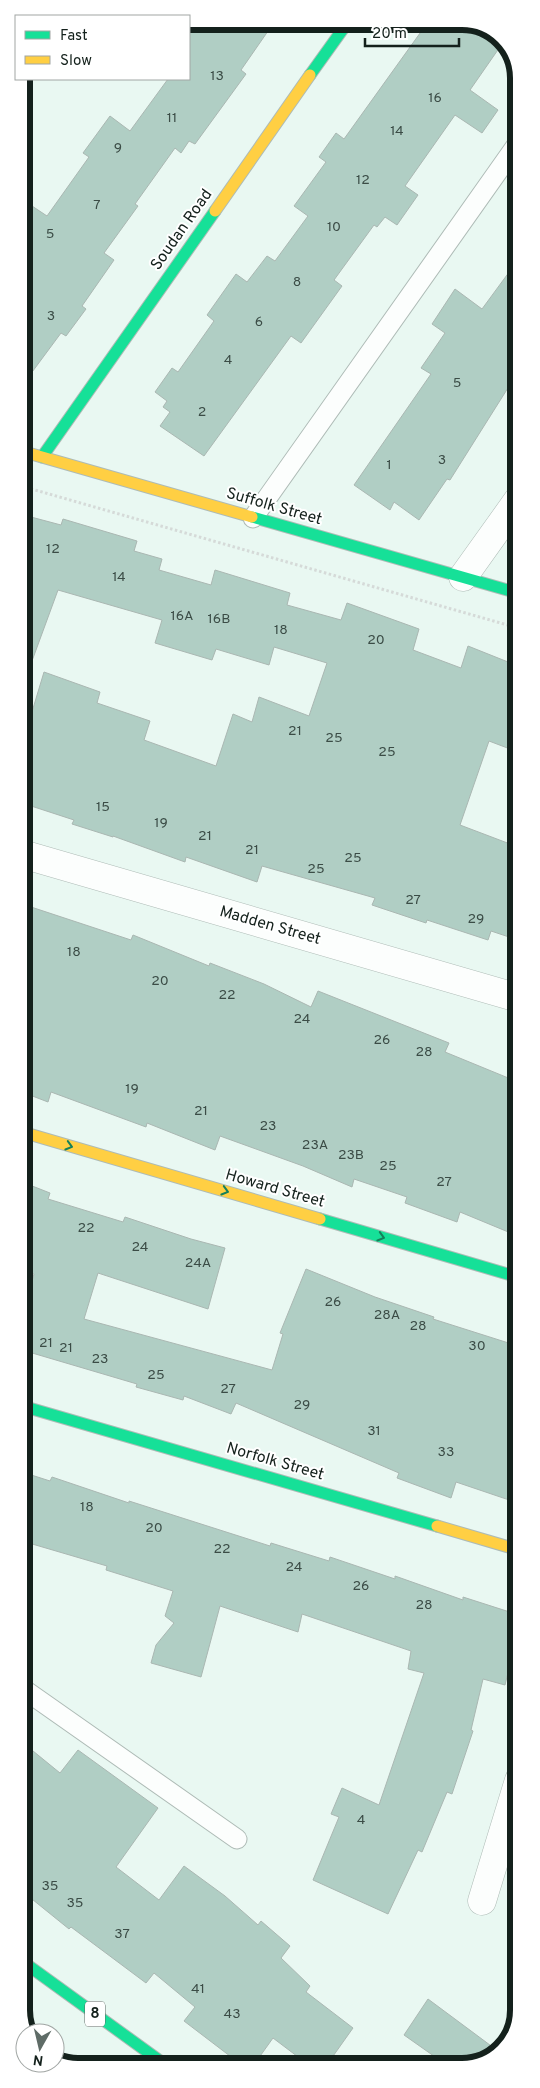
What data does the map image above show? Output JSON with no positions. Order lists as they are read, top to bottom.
{
  "streets": {
    "main road": [
      "Soudan Road",
      "Suffolk Street",
      "Howard Street",
      "Norfolk Street",
      "8"
    ],
    "street": ["Madden Street"]
  },
  "crossings": [
    ["Soudan Road", "Suffolk Street"]
  ],
  "one_way": ["Howard Street"],
  "house_numbers": [
    "13",
    "16",
    "11",
    "14",
    "9",
    "12",
    "7",
    "10",
    "5",
    "8",
    "3",
    "6",
    "4",
    "5",
    "2",
    "3",
    "1",
    "12",
    "14",
    "16A",
    "16B",
    "18",
    "20",
    "21",
    "25",
    "25",
    "15",
    "19",
    "21",
    "21",
    "25",
    "25",
    "27",
    "29",
    "18",
    "20",
    "22",
    "24",
    "26",
    "28",
    "19",
    "21",
    "23",
    "23A",
    "23B",
    "25",
    "27",
    "22",
    "24",
    "24A",
    "26",
    "28A",
    "28",
    "21",
    "30",
    "21",
    "23",
    "25",
    "27",
    "29",
    "31",
    "33",
    "18",
    "20",
    "22",
    "24",
    "26",
    "28",
    "4",
    "35",
    "35",
    "37",
    "41",
    "43"
  ],
  "legend": ["Fast", "Slow"],
  "scale_bar": "20 m",
  "north": "bottom"
}
